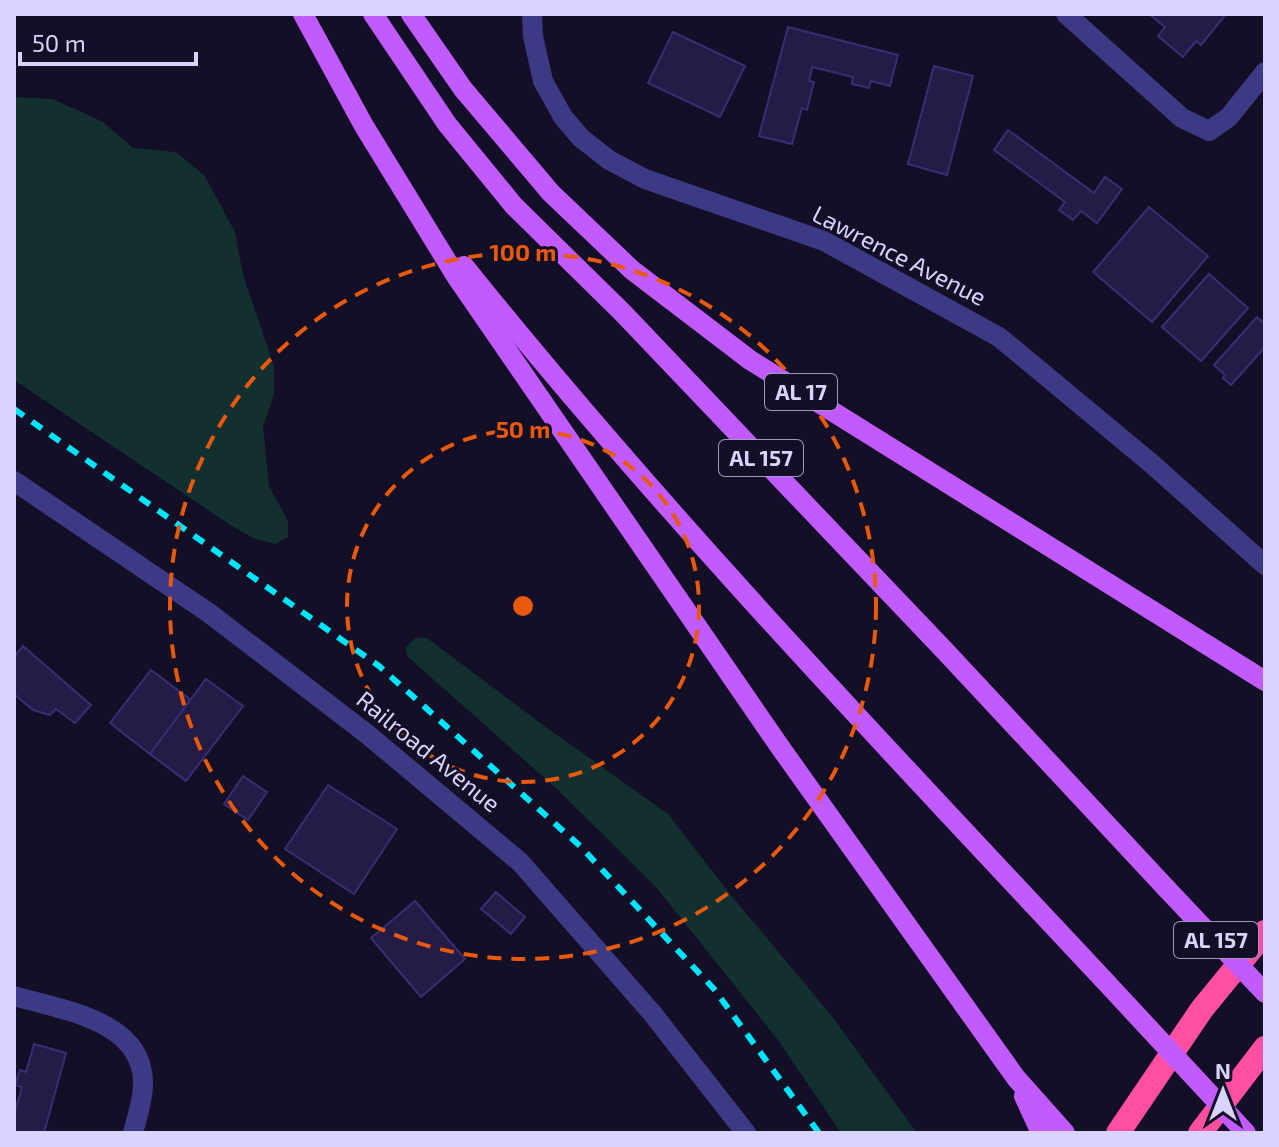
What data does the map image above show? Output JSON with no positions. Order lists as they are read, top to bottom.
{
  "streets": {
    "main road": ["AL 17", "AL 157"],
    "street": ["Lawrence Avenue", "Railroad Avenue"]
  },
  "scale_bar": "50 m",
  "north": "top",
  "rings": ["100 m", "50 m"]
}
